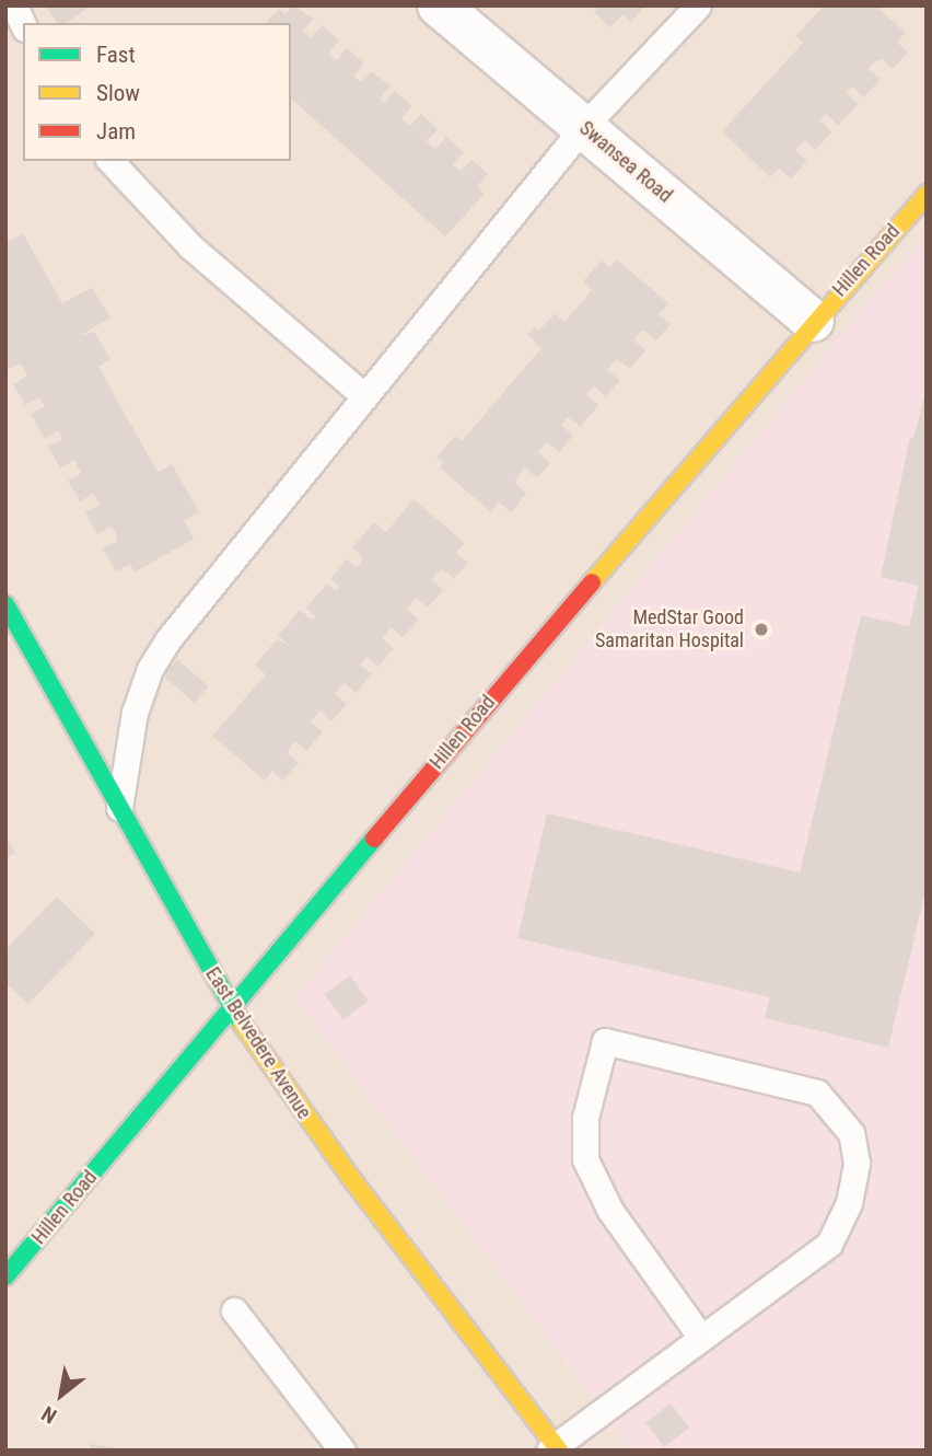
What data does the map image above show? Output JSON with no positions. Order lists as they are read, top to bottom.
{
  "streets": {
    "street": ["Swansea Road", "Hillen Road", "East Belvedere Avenue"]
  },
  "crossings": [
    ["Swansea Road", "Hillen Road"],
    ["Hillen Road", "East Belvedere Avenue"]
  ],
  "places": ["MedStar Good Samaritan Hospital"],
  "legend": ["Fast", "Slow", "Jam"],
  "north": "bottom left"
}
